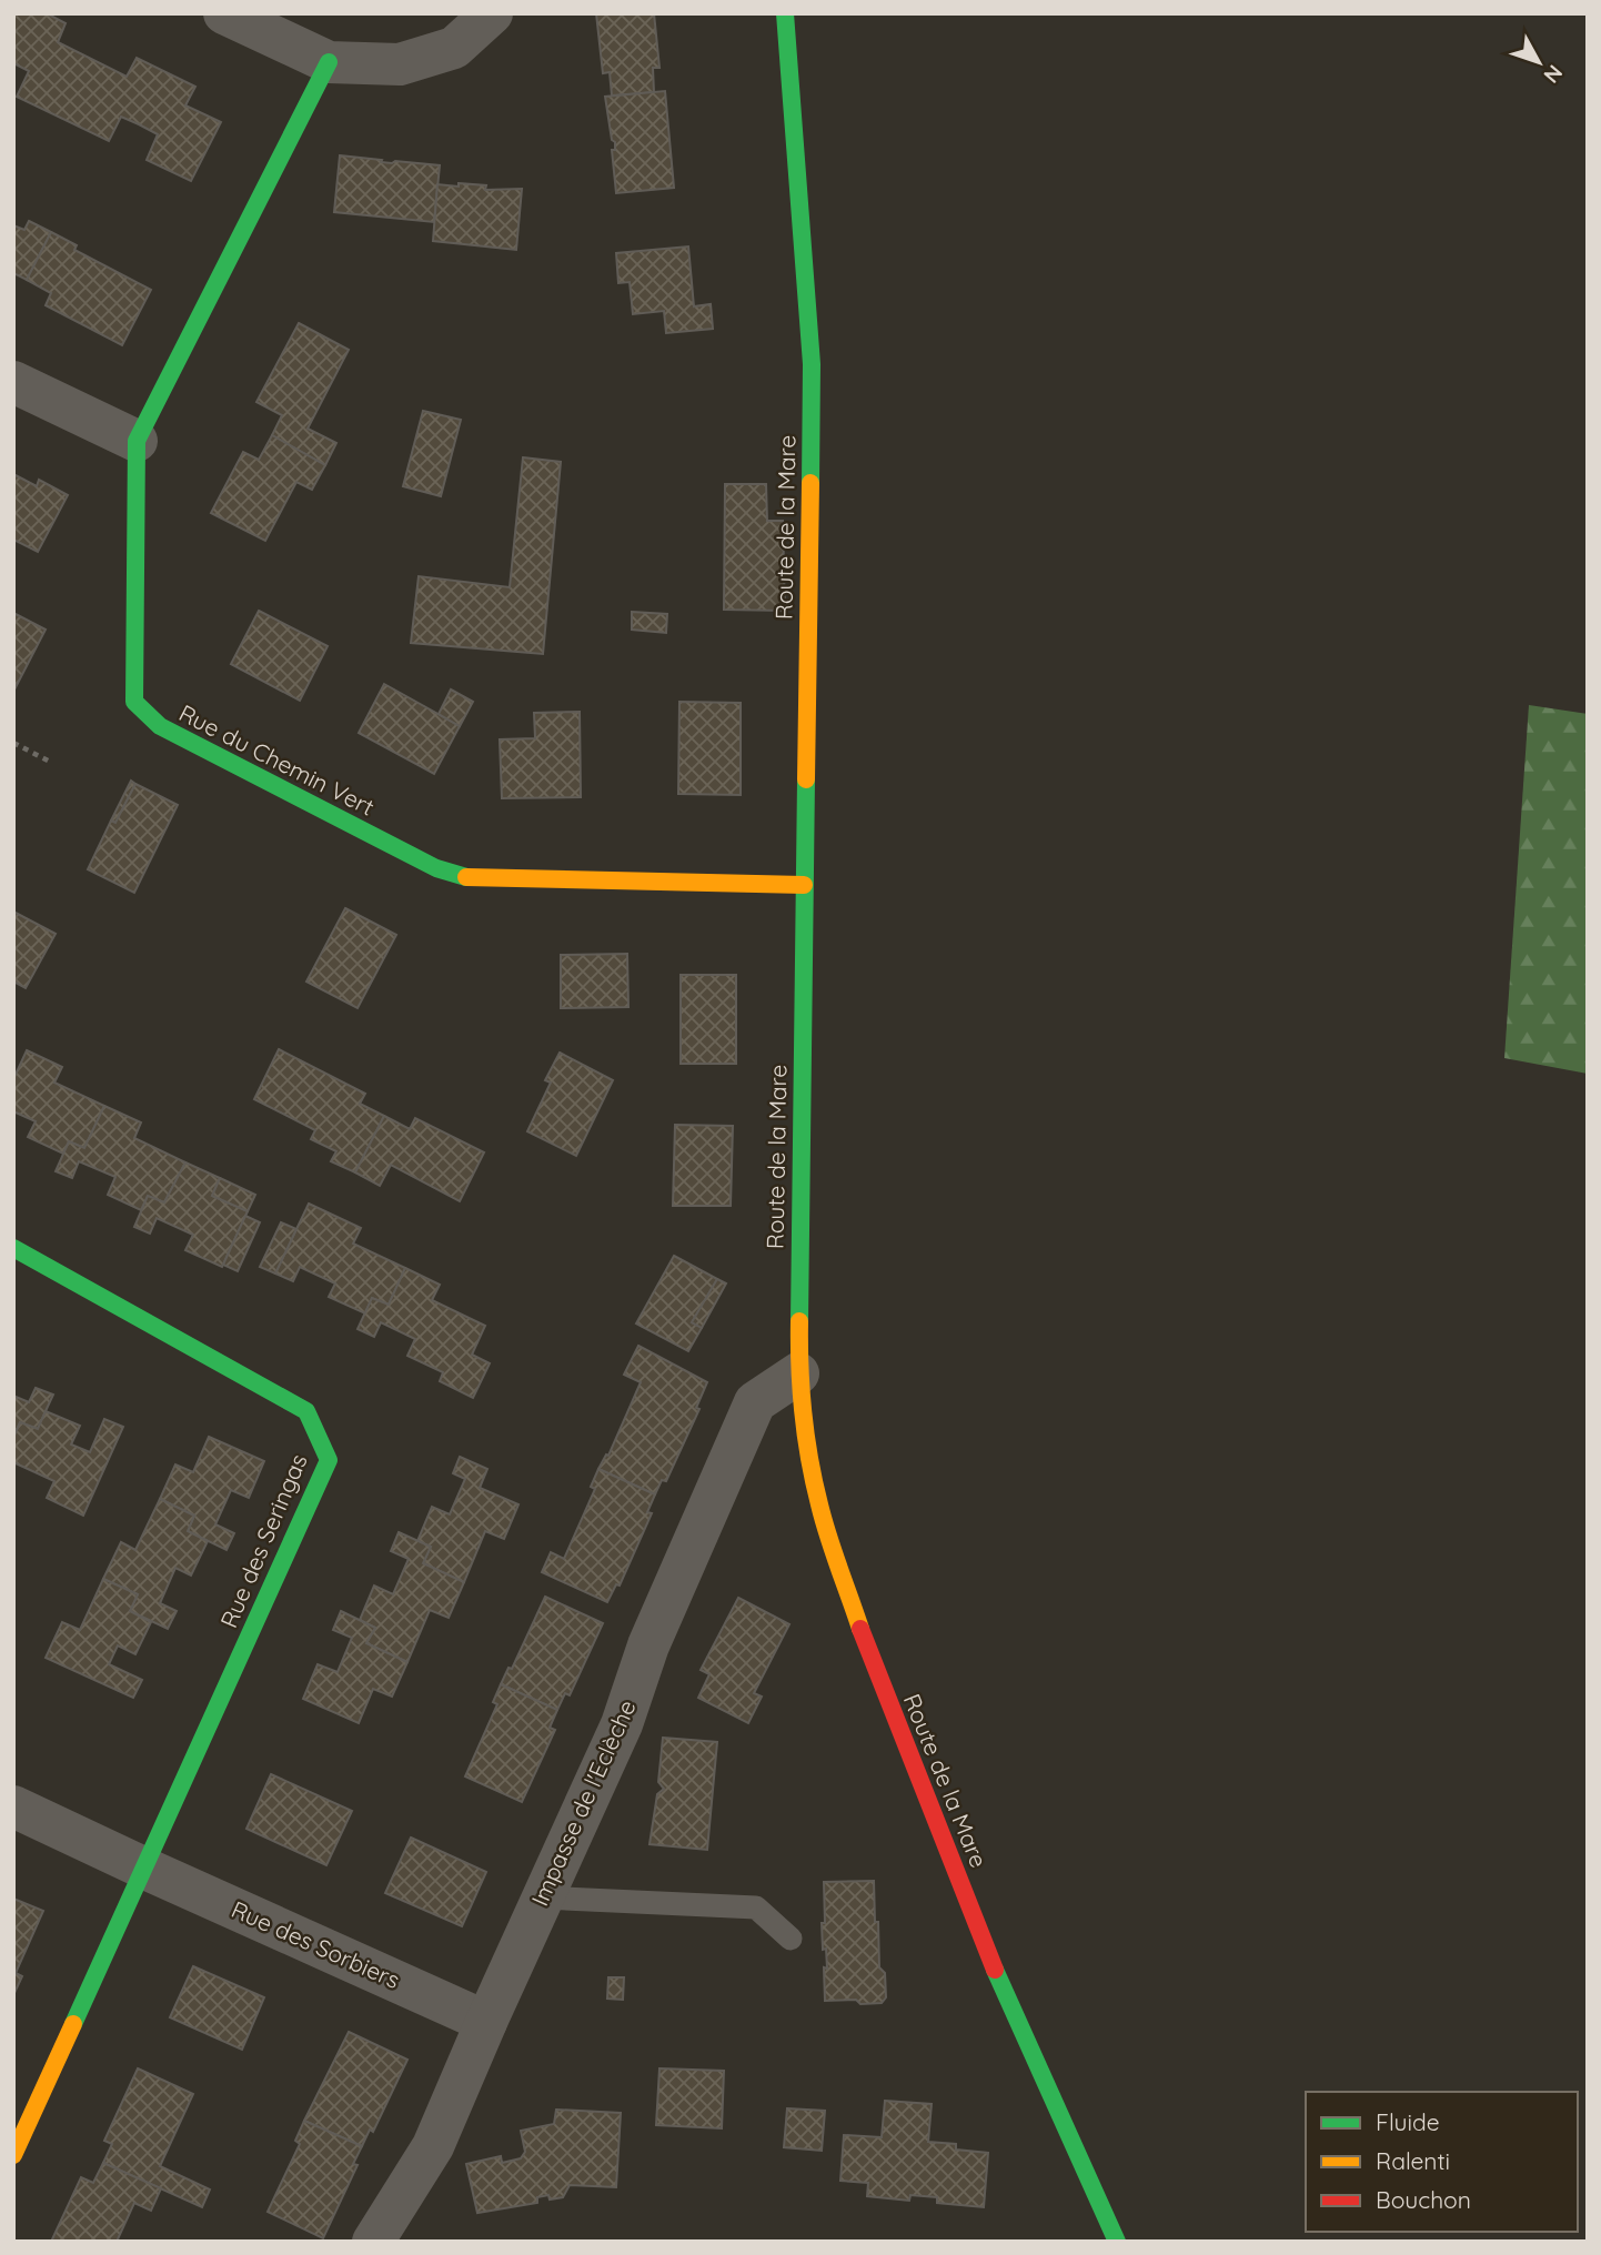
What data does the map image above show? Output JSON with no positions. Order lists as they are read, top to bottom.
{
  "streets": {
    "street": [
      "Route de la Mare",
      "Rue du Chemin Vert",
      "Rue des Seringas",
      "Impasse de l'Eclèche",
      "Rue des Sorbiers"
    ]
  },
  "crossings": [
    ["Route de la Mare", "Rue du Chemin Vert"],
    ["Route de la Mare", "Impasse de l'Eclèche"],
    ["Rue des Seringas", "Rue des Sorbiers"],
    ["Impasse de l'Eclèche", "Rue des Sorbiers"]
  ],
  "legend": ["Fluide", "Ralenti", "Bouchon"],
  "north": "bottom right"
}
